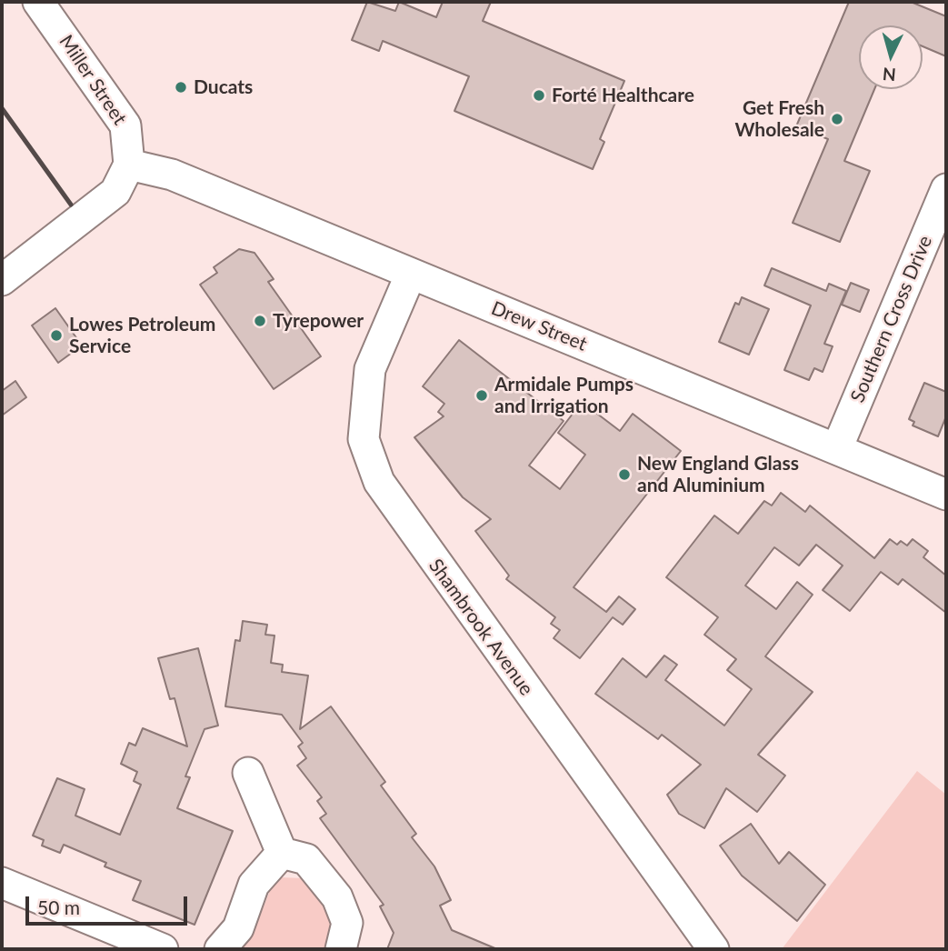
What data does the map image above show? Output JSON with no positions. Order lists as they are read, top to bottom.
{
  "streets": {
    "street": [
      "Miller Street",
      "Southern Cross Drive",
      "Drew Street",
      "Shambrook Avenue"
    ]
  },
  "crossings": [
    ["Miller Street", "Drew Street"],
    ["Southern Cross Drive", "Drew Street"],
    ["Drew Street", "Shambrook Avenue"]
  ],
  "places": [
    "Ducats",
    "Forté Healthcare",
    "Get Fresh Wholesale",
    "Tyrepower",
    "Lowes Petroleum Service",
    "Armidale Pumps and Irrigation",
    "New England Glass and Aluminium"
  ],
  "scale_bar": "50 m",
  "north": "bottom"
}
